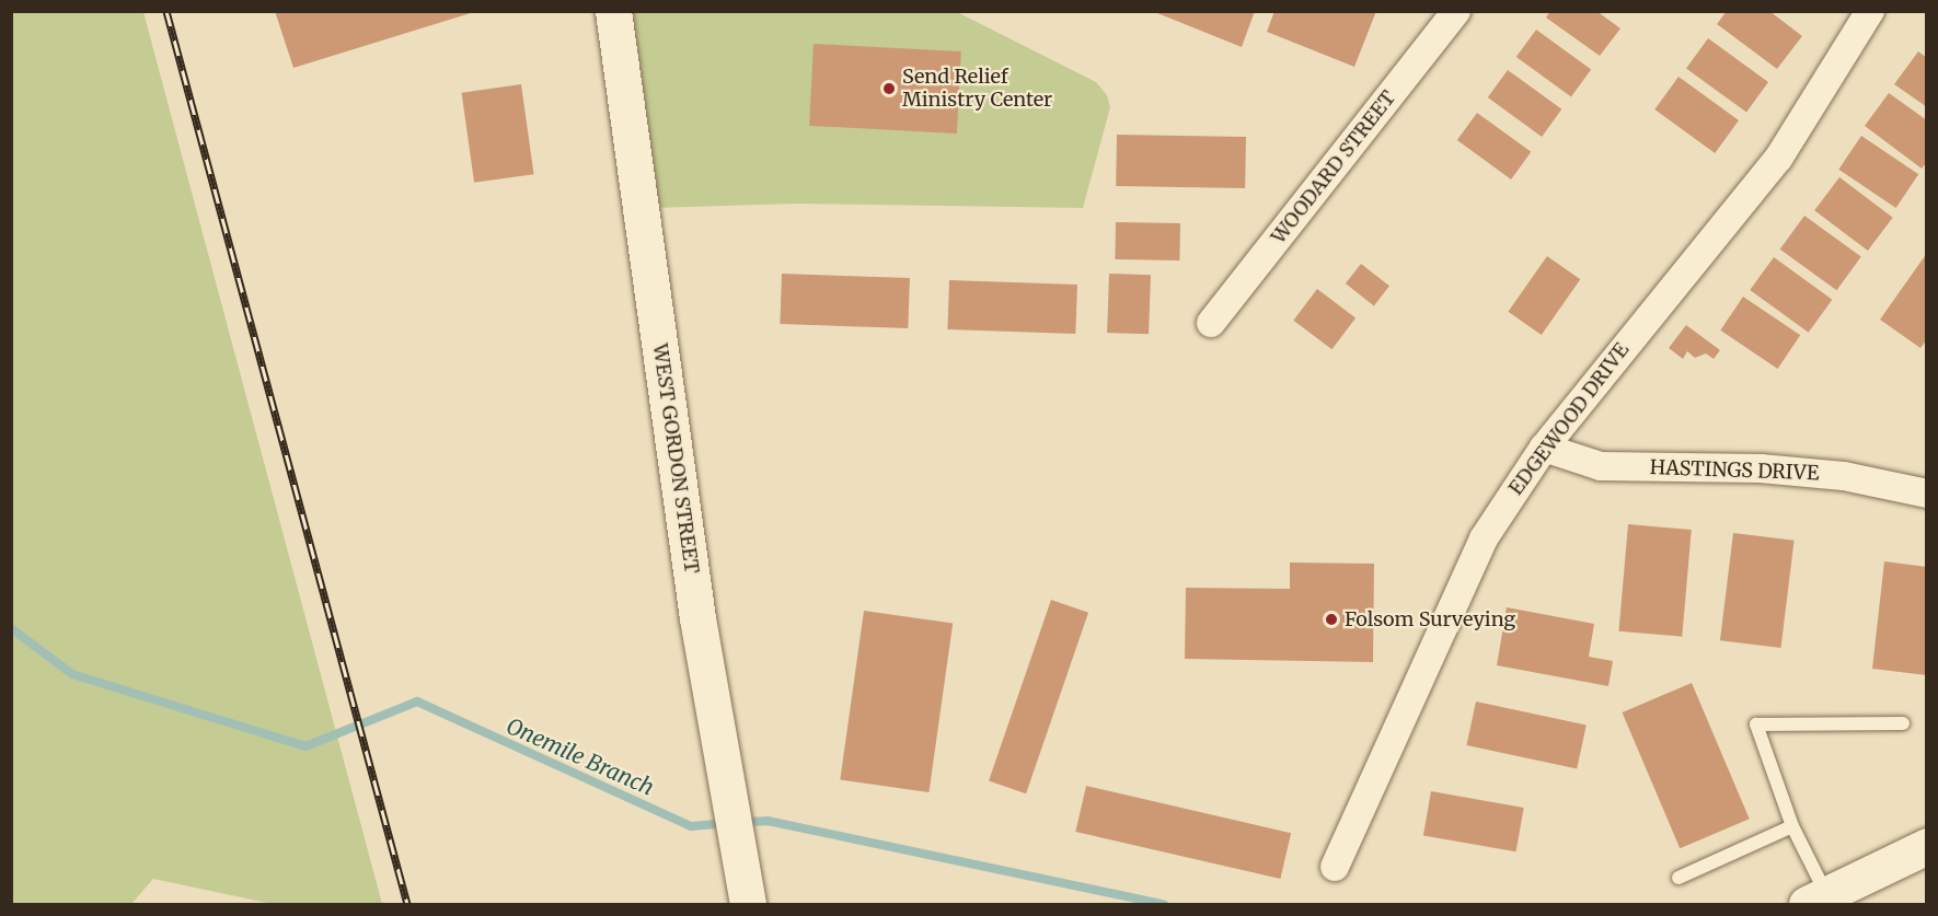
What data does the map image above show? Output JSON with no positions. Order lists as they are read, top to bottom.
{
  "streets": {
    "street": [
      "WOODARD STREET",
      "EDGEWOOD DRIVE",
      "WEST GORDON STREET",
      "HASTINGS DRIVE"
    ]
  },
  "crossings": [
    ["EDGEWOOD DRIVE", "HASTINGS DRIVE"]
  ],
  "water": ["Onemile Branch"],
  "places": ["Send Relief Ministry Center", "Folsom Surveying"]
}
